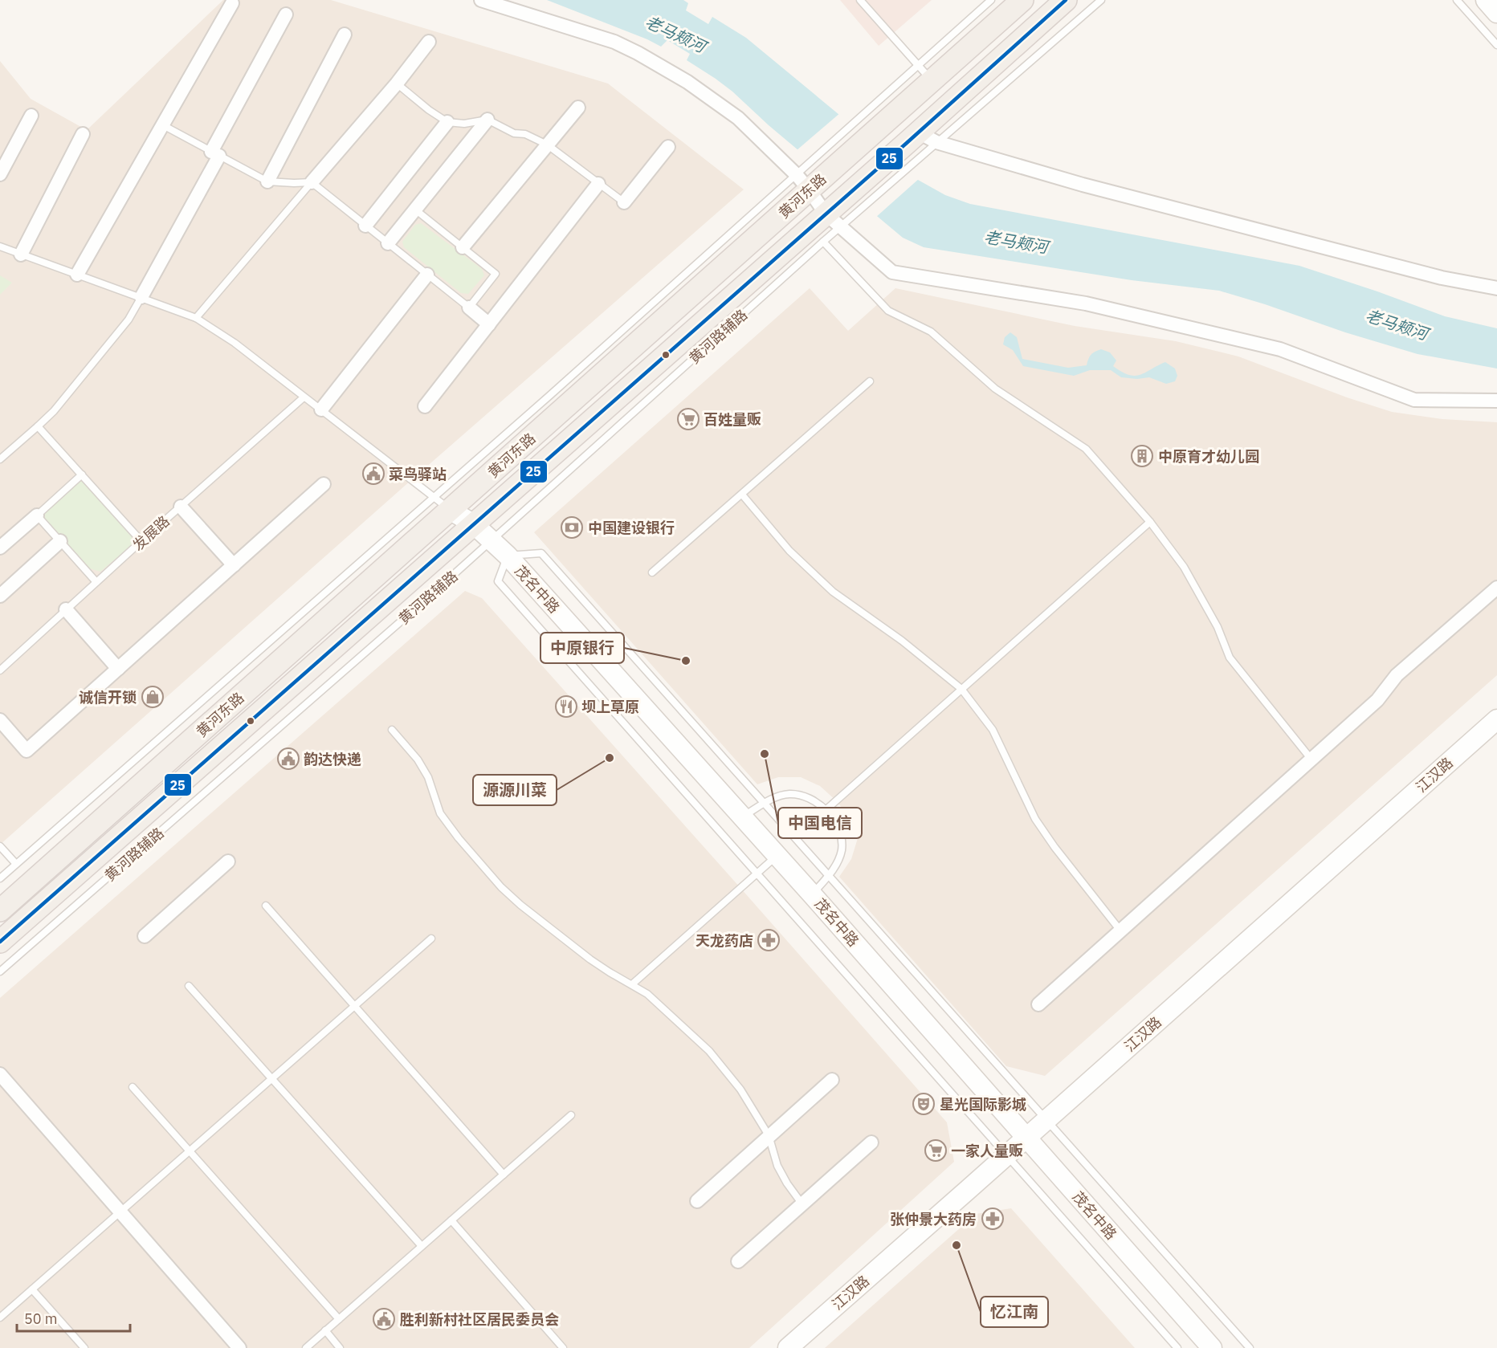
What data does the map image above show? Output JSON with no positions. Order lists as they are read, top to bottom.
{
  "streets": {
    "main road": ["黄河东路"],
    "street": ["茂名中路", "江汉路"],
    "lane": ["黄河路辅路", "发展路"]
  },
  "crossings": [
    ["黄河东路", "黄河路辅路"],
    ["黄河东路", "茂名中路"],
    ["黄河路辅路", "茂名中路"],
    ["茂名中路", "江汉路"]
  ],
  "water": ["老马颊河"],
  "places": {
    "supermarket": ["百姓量贩", "一家人量贩"],
    "building": ["中原育才幼儿园"],
    "public building": ["菜鸟驿站", "韵达快递", "胜利新村社区居民委员会"],
    "bank": ["中国建设银行"],
    "other": [
      "中原银行",
      "中国电信",
      "源源川菜",
      "忆江南"
    ],
    "shop": ["诚信开锁"],
    "restaurant": ["坝上草原"],
    "pharmacy": ["天龙药店", "张仲景大药房"],
    "theatre": ["星光国际影城"]
  },
  "lines": ["transit line 25"],
  "scale_bar": "50 m"
}
